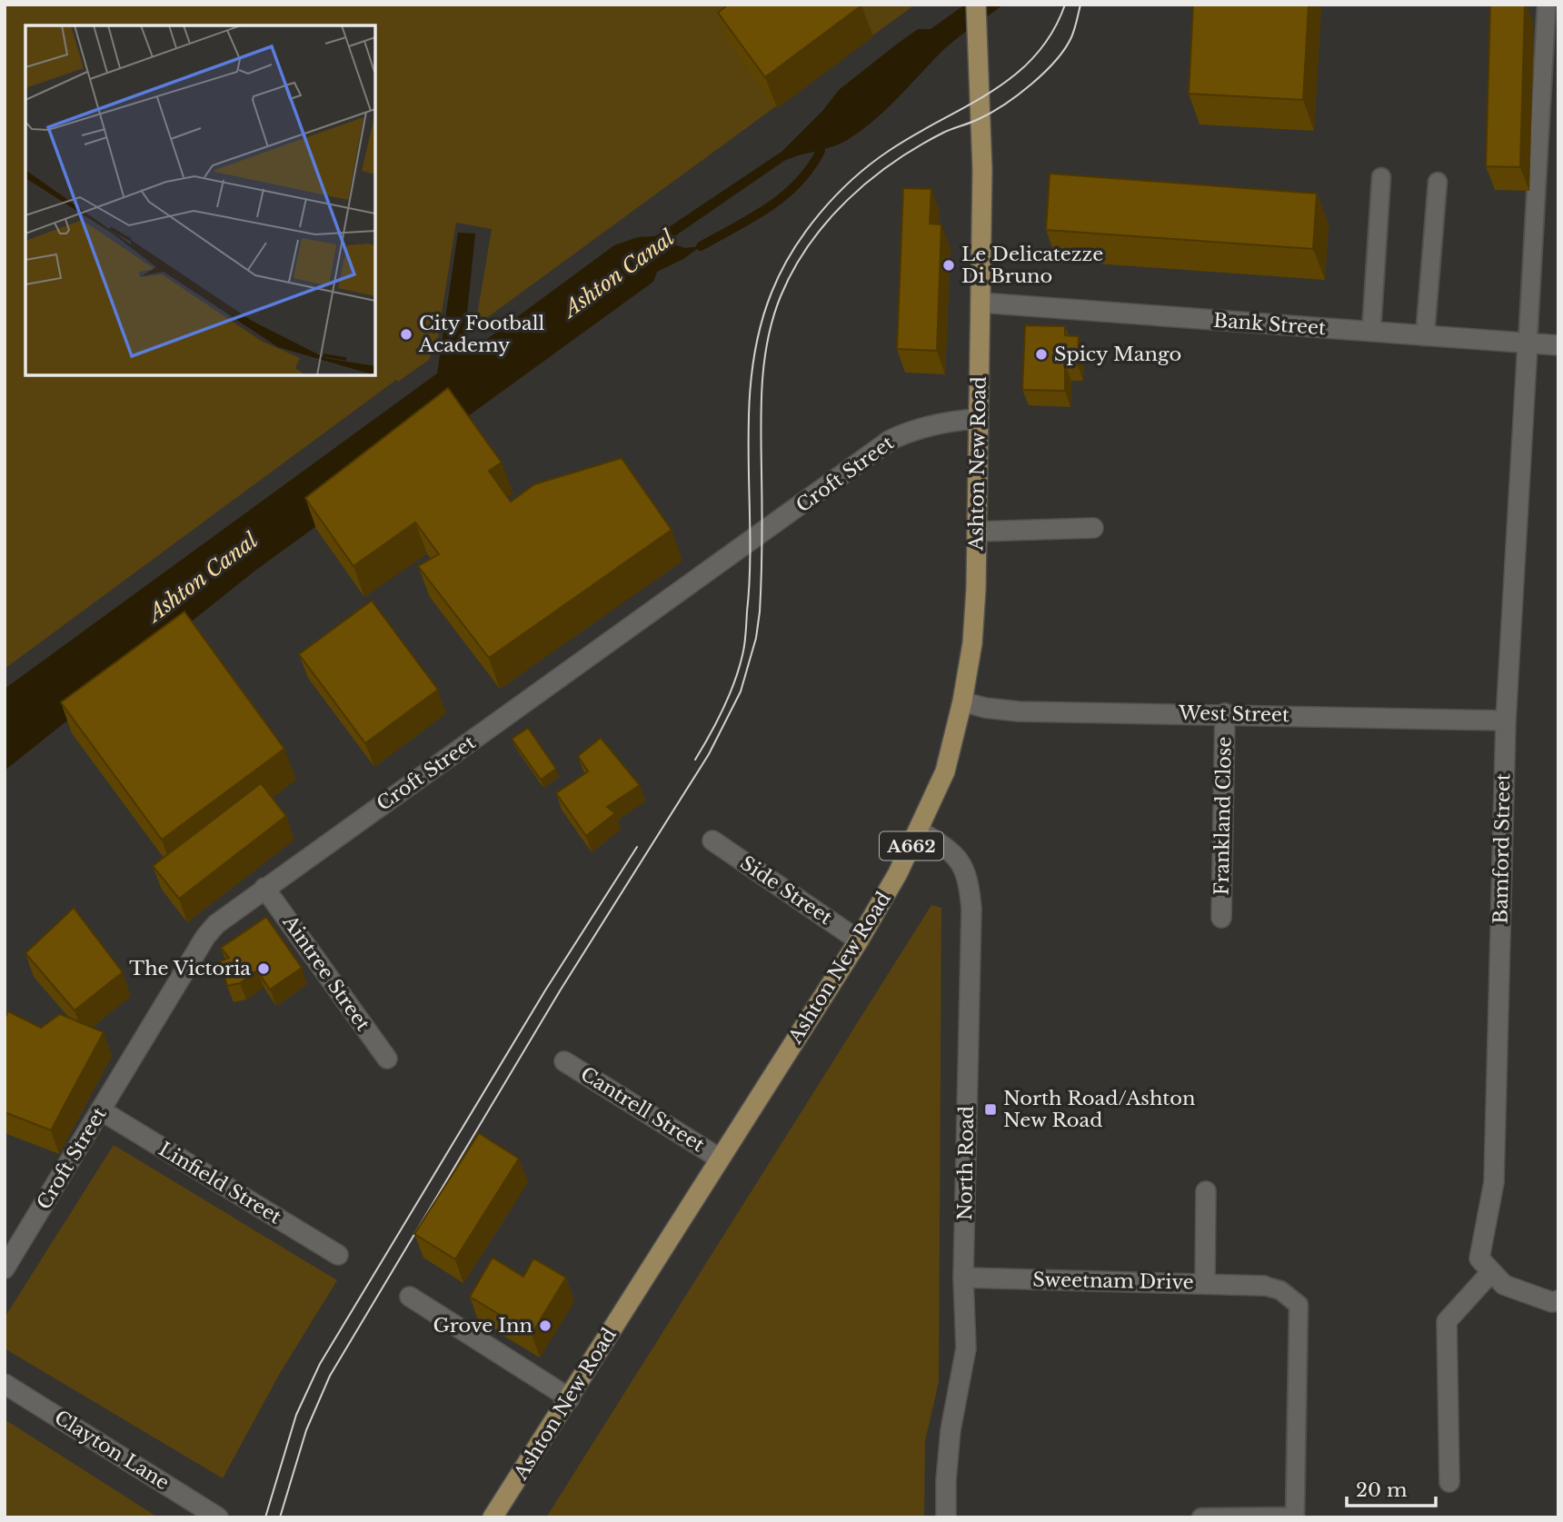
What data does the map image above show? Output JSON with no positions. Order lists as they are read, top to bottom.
{
  "streets": {
    "main road": ["Ashton New Road", "A662"],
    "street": [
      "Bank Street",
      "Croft Street",
      "West Street",
      "Frankland Close",
      "Bamford Street",
      "Side Street",
      "Aintree Street",
      "Cantrell Street",
      "North Road",
      "Linfield Street",
      "Sweetnam Drive",
      "Clayton Lane"
    ]
  },
  "crossings": [
    ["Bank Street", "Ashton New Road"],
    ["Bank Street", "Bamford Street"],
    ["Ashton New Road", "Croft Street"],
    ["Ashton New Road", "West Street"],
    ["Ashton New Road", "Side Street"],
    ["Ashton New Road", "Cantrell Street"],
    ["Ashton New Road", "North Road"],
    ["Croft Street", "Aintree Street"],
    ["Croft Street", "Linfield Street"],
    ["West Street", "Frankland Close"],
    ["West Street", "Bamford Street"],
    ["North Road", "Sweetnam Drive"]
  ],
  "water": ["Ashton Canal"],
  "places": {
    "other": [
      "Le Delicatezze Di Bruno",
      "City Football Academy",
      "Spicy Mango",
      "The Victoria",
      "Grove Inn"
    ],
    "transit": ["North Road/Ashton New Road"]
  },
  "scale_bar": "20 m"
}
